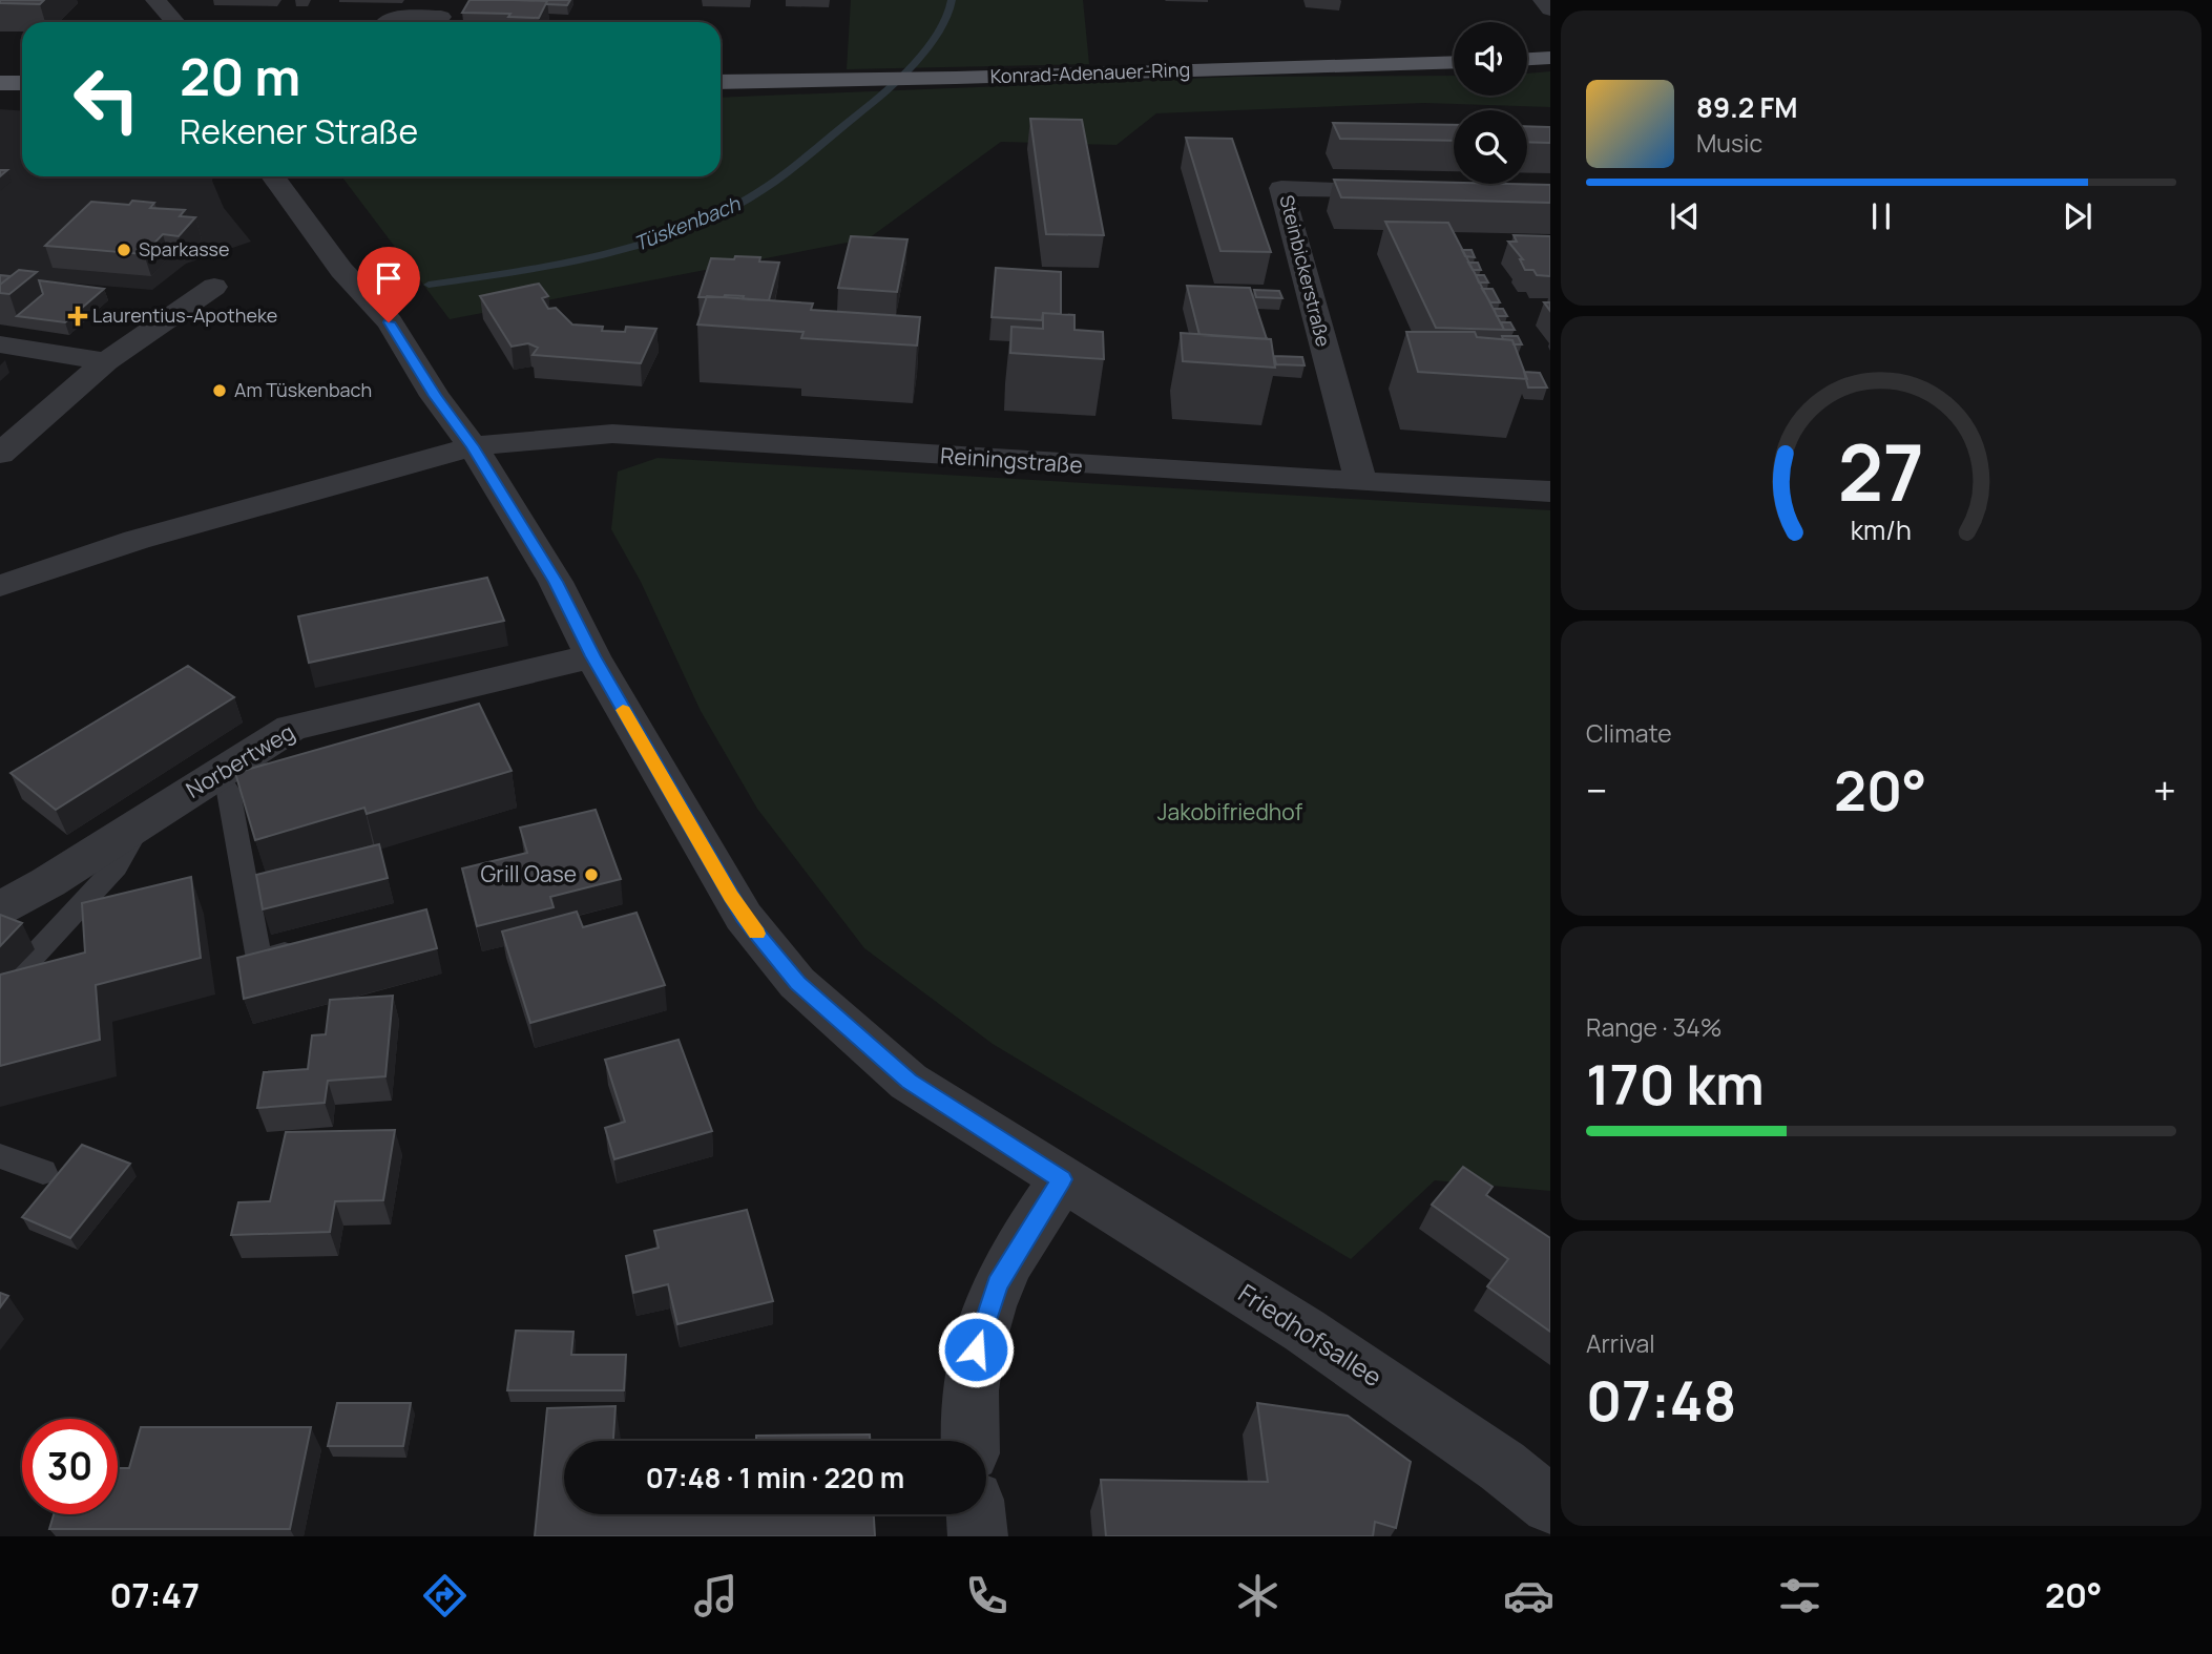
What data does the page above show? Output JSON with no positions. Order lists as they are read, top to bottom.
{
  "streets": {
    "main road": ["Konrad-Adenauer-Ring"],
    "street": [
      "Steinbickerstraße",
      "Reiningstraße",
      "Norbertweg",
      "Friedhofsallee"
    ]
  },
  "crossings": [
    ["Steinbickerstraße", "Reiningstraße"],
    ["Reiningstraße", "Friedhofsallee"],
    ["Norbertweg", "Friedhofsallee"]
  ],
  "water": ["Tüskenbach"],
  "parks": ["Jakobifriedhof"],
  "places": {
    "other": ["Sparkasse", "Am Tüskenbach", "Grill Oase"],
    "health": ["Laurentius-Apotheke"]
  },
  "page": {
    "turn": ["20 m", "Rekener Straße"],
    "song": ["89.2 FM", "Music"],
    "tile": [
      "Climate",
      ["Range · 34%", "170 km"],
      ["Arrival", "07:48"]
    ],
    "heat": ["−", "20°", "+"],
    "limit": "30",
    "trip": "07:48 · 1 min · 220 m",
    "tabs": ["07:47", "20°"],
    "gauge": ["27", "km/h"]
  }
}
